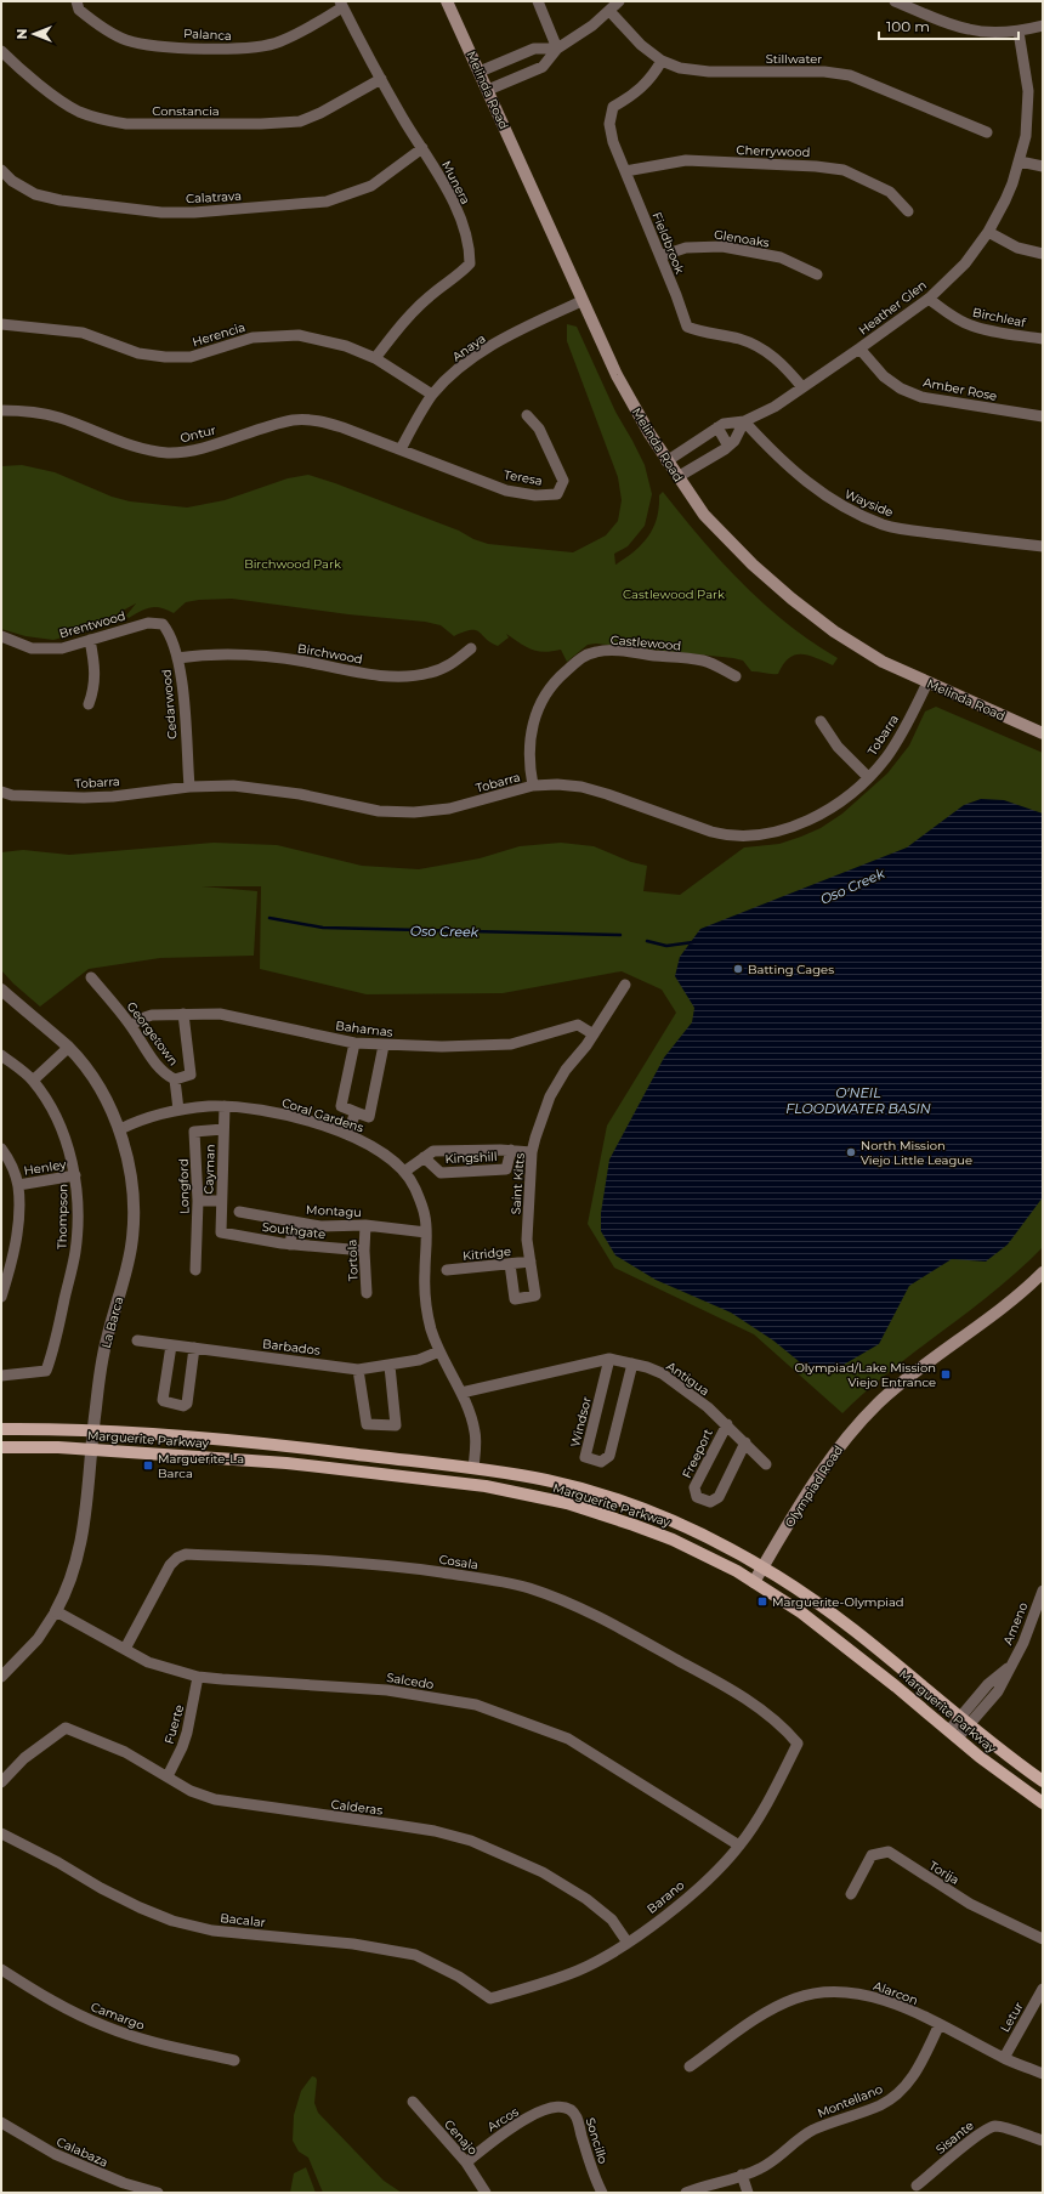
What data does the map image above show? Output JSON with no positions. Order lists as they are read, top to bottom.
{
  "streets": {
    "main road": ["Melinda Road", "Marguerite Parkway", "Olympiad Road"],
    "street": [
      "Palanca",
      "Stillwater",
      "Constancia",
      "Cherrywood",
      "Munera",
      "Calatrava",
      "Glenoaks",
      "Fieldbrook",
      "Heather Glen",
      "Birchleaf",
      "Herencia",
      "Anaya",
      "Amber Rose",
      "Ontur",
      "Teresa",
      "Wayside",
      "Brentwood",
      "Castlewood",
      "Birchwood",
      "Cedarwood",
      "Tobarra",
      "Bahamas",
      "Georgetown",
      "Coral Gardens",
      "Kingshill",
      "Henley",
      "Cayman",
      "Saint Kitts",
      "Longford",
      "Montagu",
      "Thompson",
      "Southgate",
      "Kitridge",
      "Tortola",
      "La Barca",
      "Barbados",
      "Antigua",
      "Windsor",
      "Freeport",
      "Cosala",
      "Ameno",
      "Salcedo",
      "Fuerte",
      "Calderas",
      "Torija",
      "Barano",
      "Bacalar",
      "Alarcon",
      "Camargo",
      "Letur",
      "Montellano",
      "Arcos",
      "Cenajo",
      "Sisante",
      "Soncillo",
      "Calabaza"
    ]
  },
  "crossings": [
    ["Palanca", "Munera"],
    ["Stillwater", "Fieldbrook"],
    ["Melinda Road", "Heather Glen"],
    ["Melinda Road", "Anaya"],
    ["Melinda Road", "Tobarra"],
    ["Constancia", "Munera"],
    ["Cherrywood", "Fieldbrook"],
    ["Munera", "Calatrava"],
    ["Munera", "Herencia"],
    ["Glenoaks", "Fieldbrook"],
    ["Fieldbrook", "Heather Glen"],
    ["Heather Glen", "Birchleaf"],
    ["Heather Glen", "Amber Rose"],
    ["Heather Glen", "Wayside"],
    ["Herencia", "Anaya"],
    ["Anaya", "Ontur"],
    ["Anaya", "Teresa"],
    ["Ontur", "Teresa"],
    ["Brentwood", "Cedarwood"],
    ["Castlewood", "Tobarra"],
    ["Birchwood", "Cedarwood"],
    ["Cedarwood", "Tobarra"],
    ["Bahamas", "Georgetown"],
    ["Bahamas", "Saint Kitts"],
    ["Georgetown", "Coral Gardens"],
    ["Coral Gardens", "Kingshill"],
    ["Coral Gardens", "Cayman"],
    ["Coral Gardens", "Montagu"],
    ["Coral Gardens", "La Barca"],
    ["Coral Gardens", "Barbados"],
    ["Coral Gardens", "Antigua"],
    ["Coral Gardens", "Marguerite Parkway"],
    ["Kingshill", "Saint Kitts"],
    ["Henley", "Thompson"],
    ["Cayman", "Longford"],
    ["Cayman", "Southgate"],
    ["Saint Kitts", "Kitridge"],
    ["Montagu", "Tortola"],
    ["Southgate", "Tortola"],
    ["La Barca", "Marguerite Parkway"],
    ["La Barca", "Salcedo"],
    ["Antigua", "Windsor"],
    ["Antigua", "Freeport"],
    ["Marguerite Parkway", "Olympiad Road"],
    ["Marguerite Parkway", "Ameno"],
    ["Cosala", "Salcedo"],
    ["Cosala", "Barano"],
    ["Salcedo", "Fuerte"],
    ["Salcedo", "Barano"],
    ["Fuerte", "Calderas"],
    ["Calderas", "Barano"],
    ["Barano", "Bacalar"],
    ["Alarcon", "Letur"],
    ["Alarcon", "Montellano"],
    ["Arcos", "Cenajo"],
    ["Arcos", "Soncillo"]
  ],
  "water": ["Oso Creek", "O'NEIL FLOODWATER BASIN"],
  "parks": ["Birchwood Park", "Castlewood Park"],
  "places": {
    "other": ["Batting Cages", "North Mission Viejo Little League"],
    "transit": ["Olympiad/Lake Mission Viejo Entrance", "Marguerite-La Barca", "Marguerite-Olympiad"]
  },
  "scale_bar": "100 m",
  "north": "left"
}
